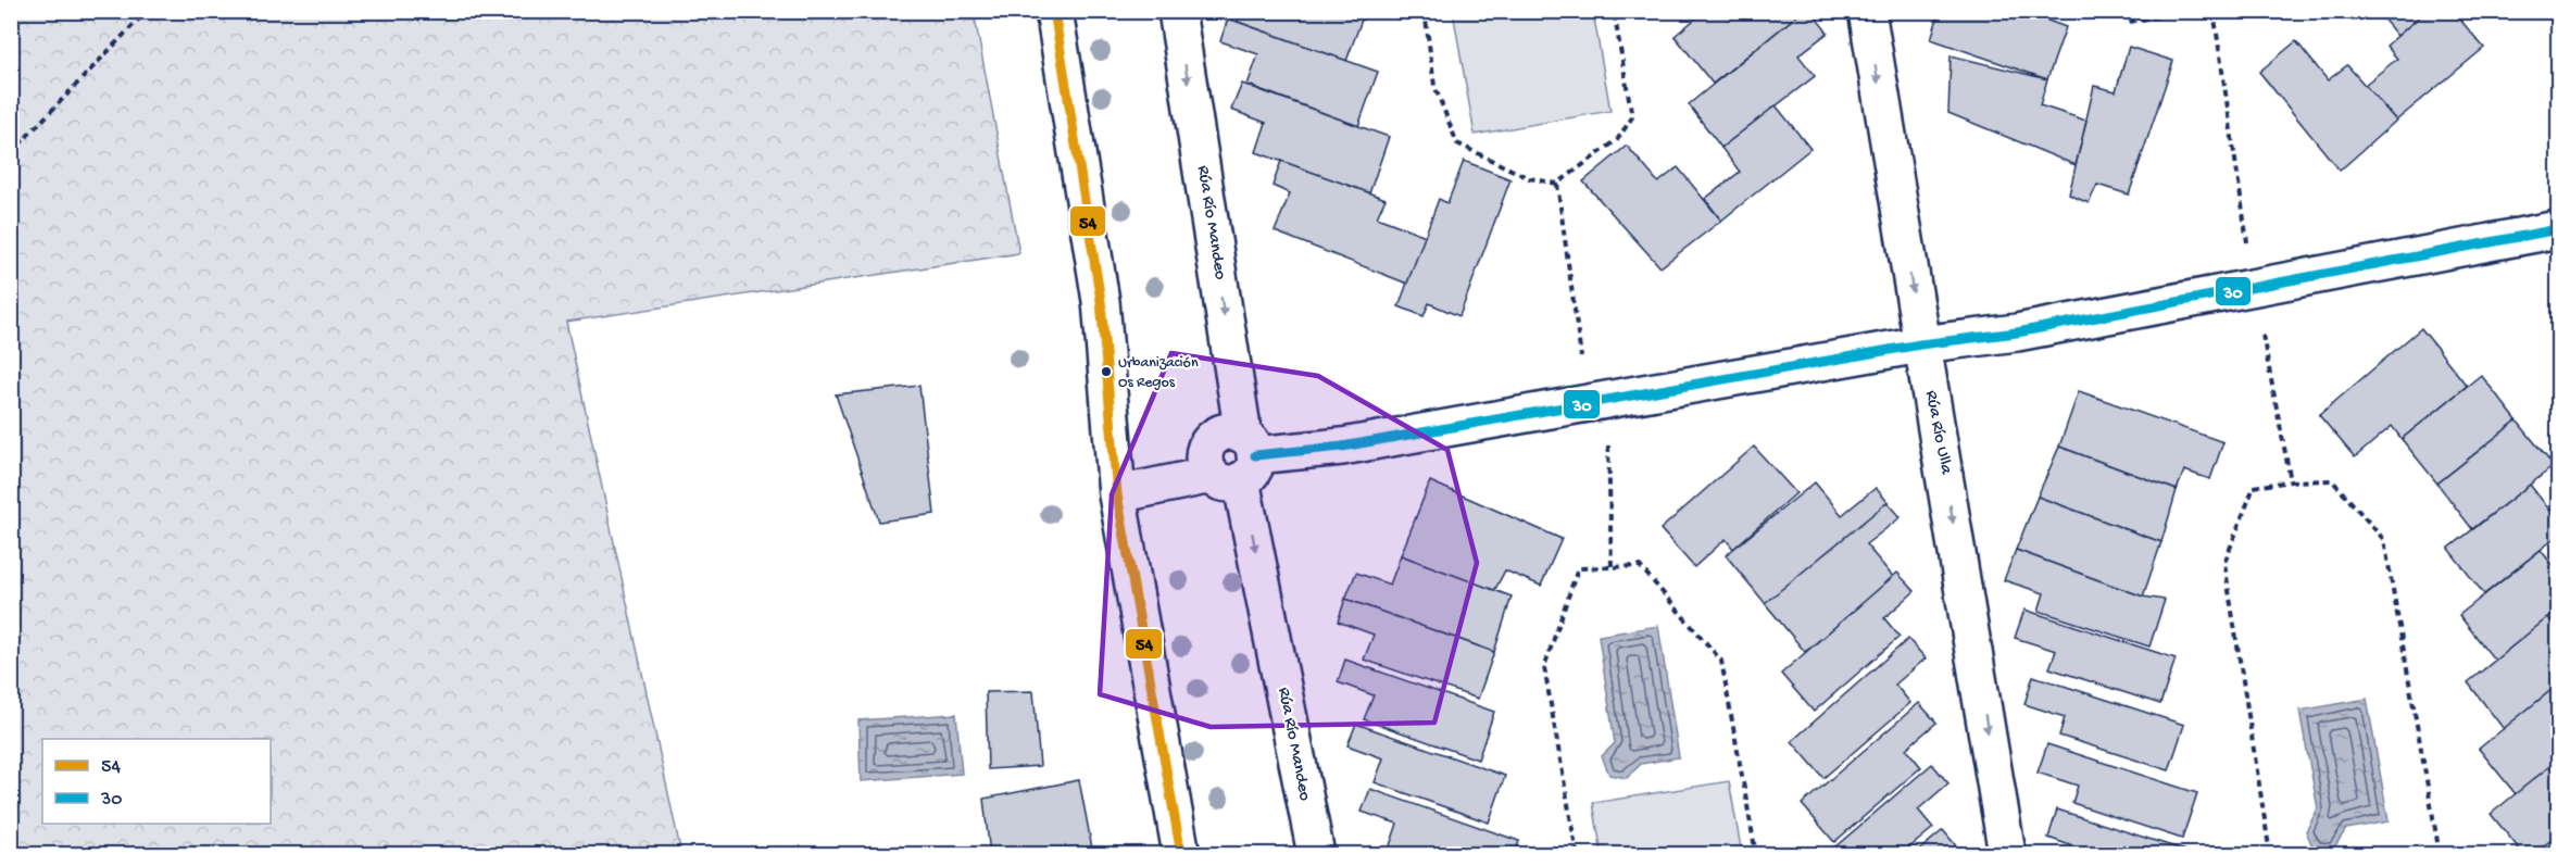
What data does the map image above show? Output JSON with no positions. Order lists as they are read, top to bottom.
{
  "streets": {
    "street": ["Rúa Río Mandeo", "Rúa Río Ulla"]
  },
  "one_way": ["Rúa Río Ulla"],
  "places": ["Urbanización Os Regos"],
  "lines": ["transit line 54", "transit line 30"],
  "legend": ["54", "30"]
}
